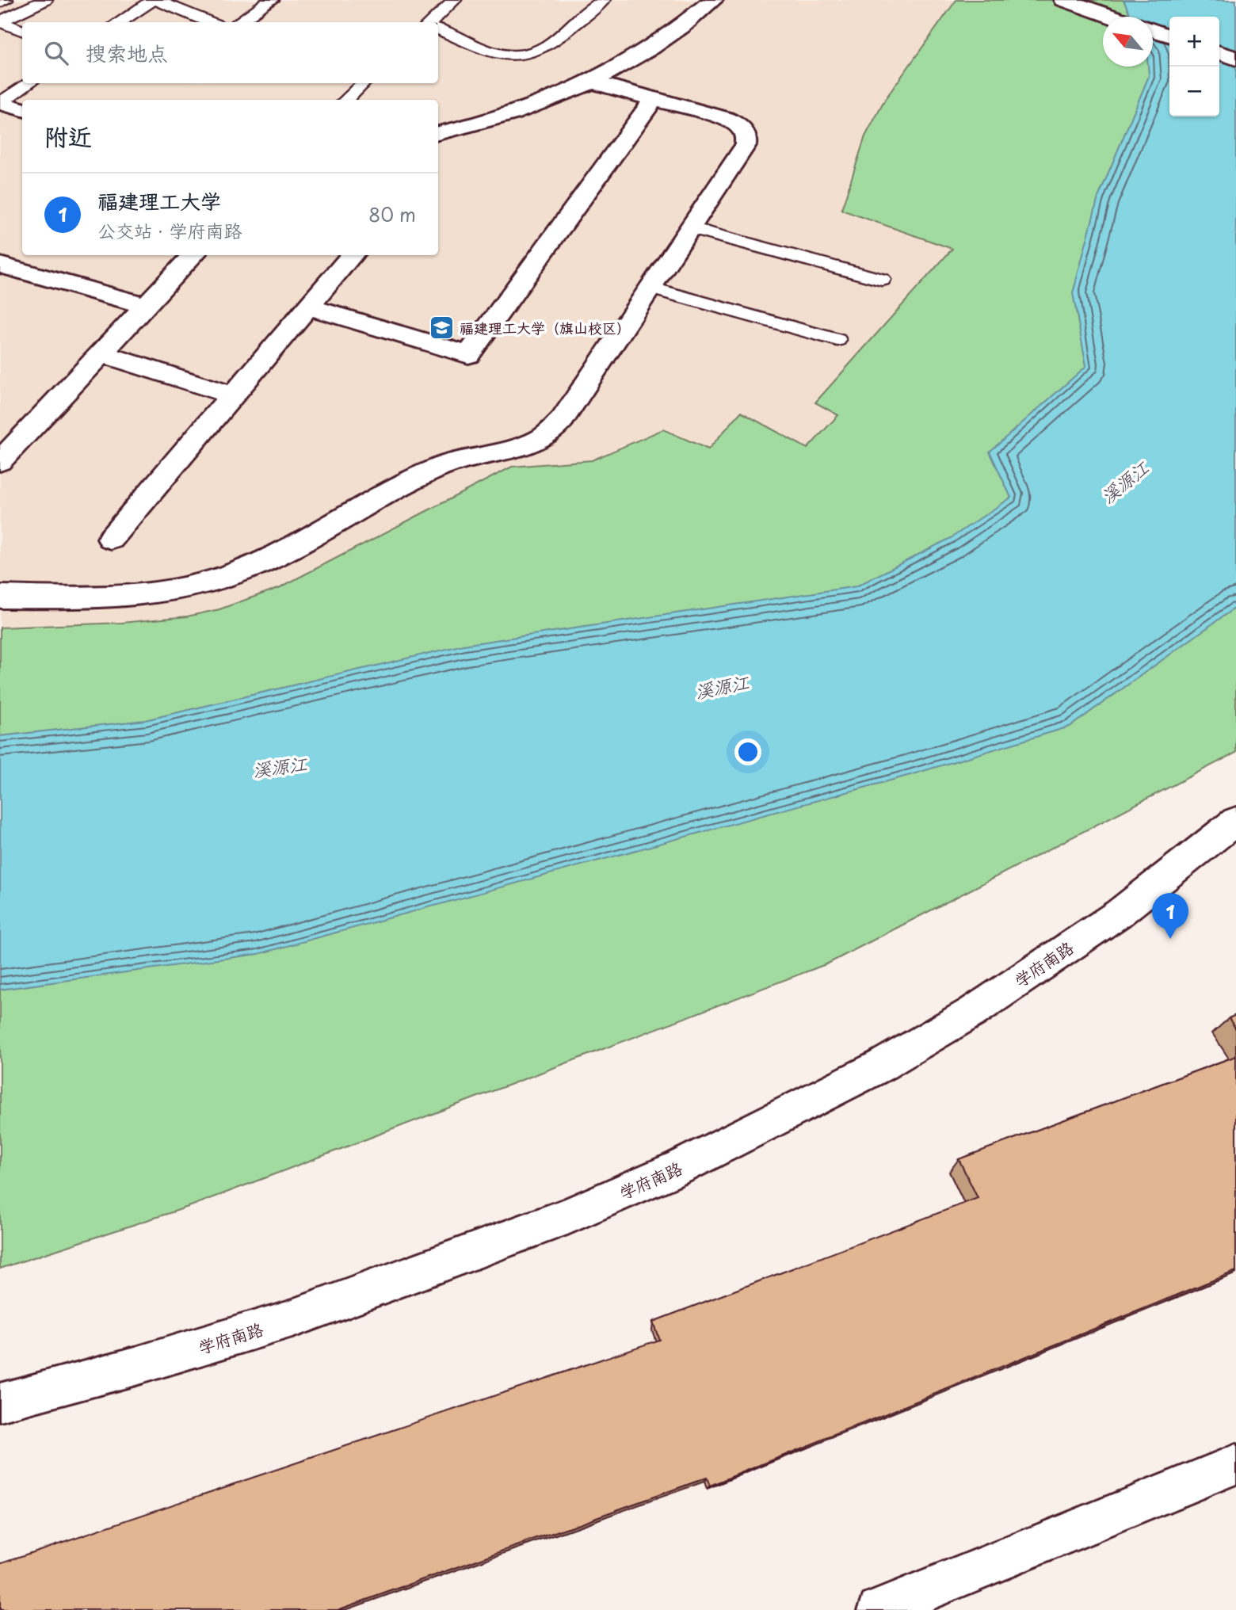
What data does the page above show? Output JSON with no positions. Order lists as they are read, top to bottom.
{
  "streets": {
    "street": ["学府南路"]
  },
  "water": ["溪源江"],
  "places": {
    "school or university": ["福建理工大学（旗山校区）"]
  },
  "north": "top left",
  "page": {
    "map_buttons": ["+", "−"],
    "search": "搜索地点",
    "heading": "附近",
    "list": [
      {
        "mark": "1",
        "name": "福建理工大学",
        "note": "公交站 · 学府南路",
        "value": "80 m"
      }
    ],
    "pins": "1"
  }
}
